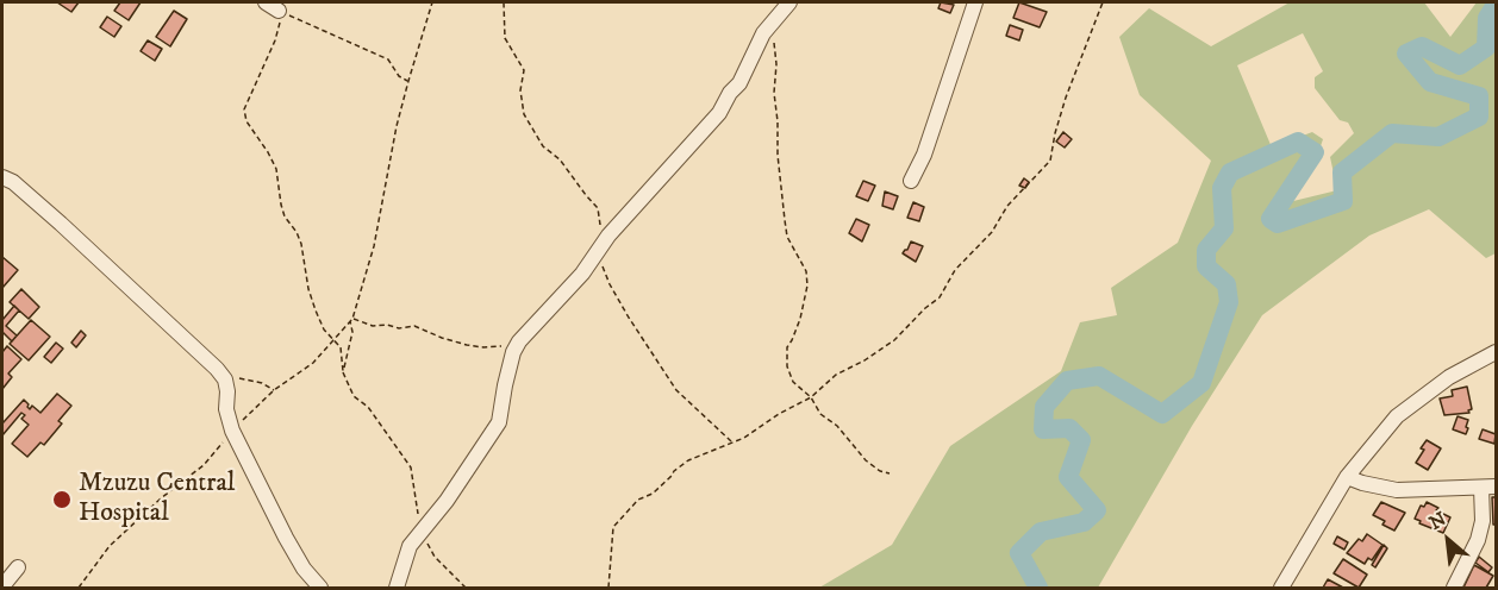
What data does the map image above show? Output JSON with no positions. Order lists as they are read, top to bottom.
{
  "places": ["Mzuzu Central Hospital"],
  "north": "top left"
}
